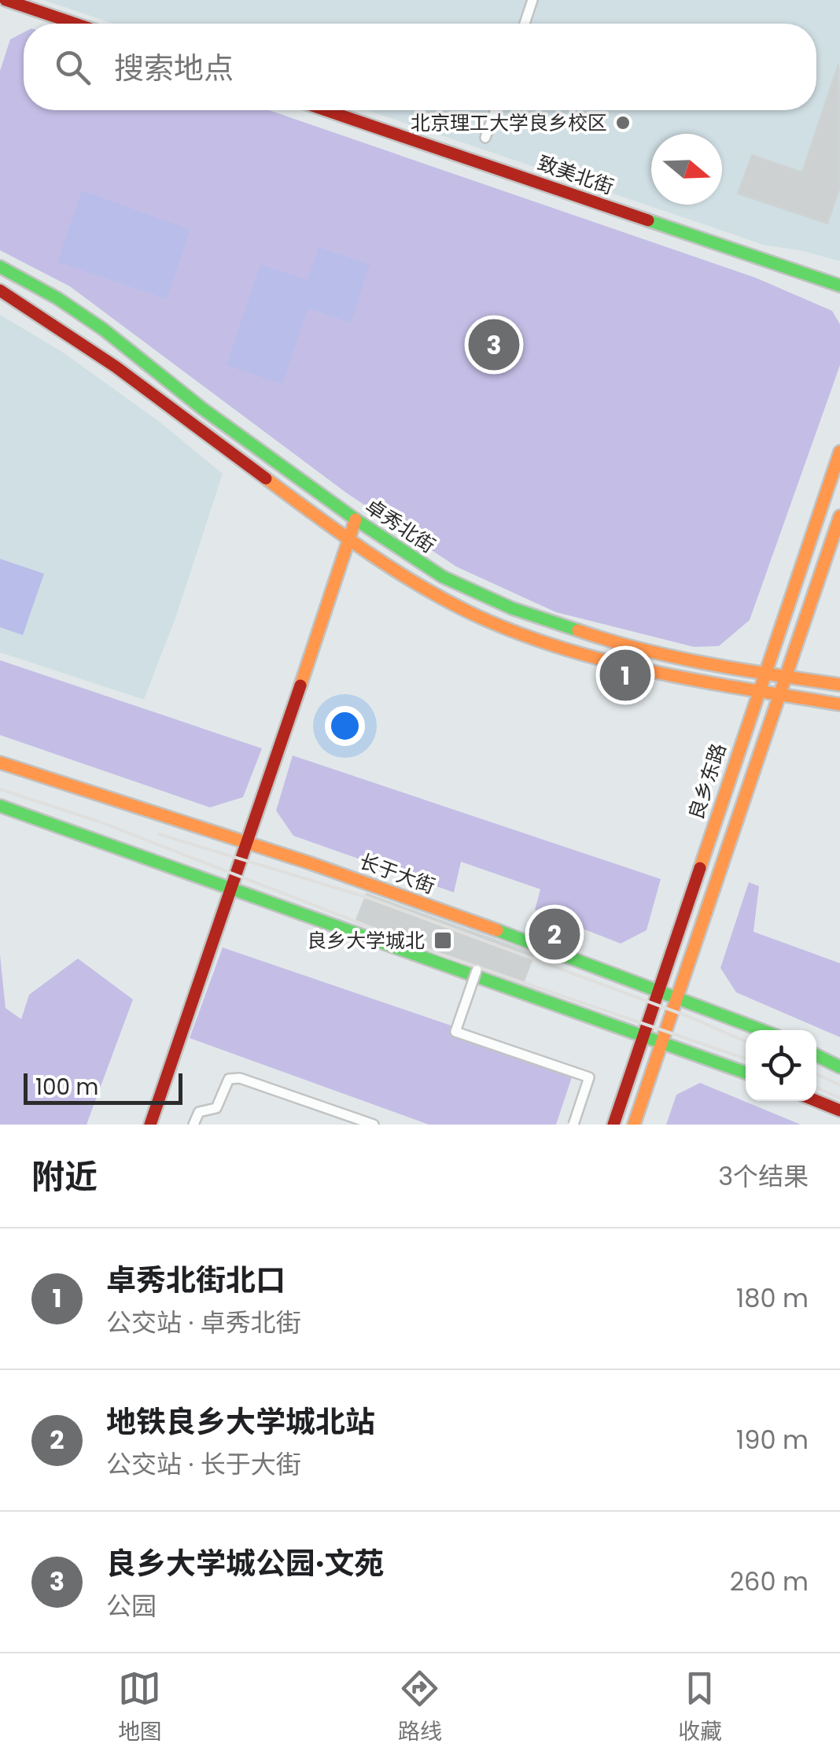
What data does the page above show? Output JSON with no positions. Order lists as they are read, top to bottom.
{
  "streets": {
    "main road": [
      "致美北街",
      "卓秀北街",
      "良乡东路",
      "长于大街"
    ]
  },
  "crossings": [
    ["卓秀北街", "良乡东路"],
    ["良乡东路", "长于大街"]
  ],
  "places": {
    "other": ["北京理工大学良乡校区"],
    "transit": ["良乡大学城北"]
  },
  "scale_bar": "100 m",
  "north": "right",
  "page": {
    "search": "搜索地点",
    "pins": ["3", "1", "2"],
    "scale": "100 m",
    "heading": ["附近", "3个结果"],
    "list": [
      {
        "mark": "1",
        "name": "卓秀北街北口",
        "note": "公交站 · 卓秀北街",
        "value": "180 m"
      },
      {
        "mark": "2",
        "name": "地铁良乡大学城北站",
        "note": "公交站 · 长于大街",
        "value": "190 m"
      },
      {
        "mark": "3",
        "name": "良乡大学城公园·文苑",
        "note": "公园",
        "value": "260 m"
      }
    ],
    "nav": ["地图", "路线", "收藏"]
  }
}
